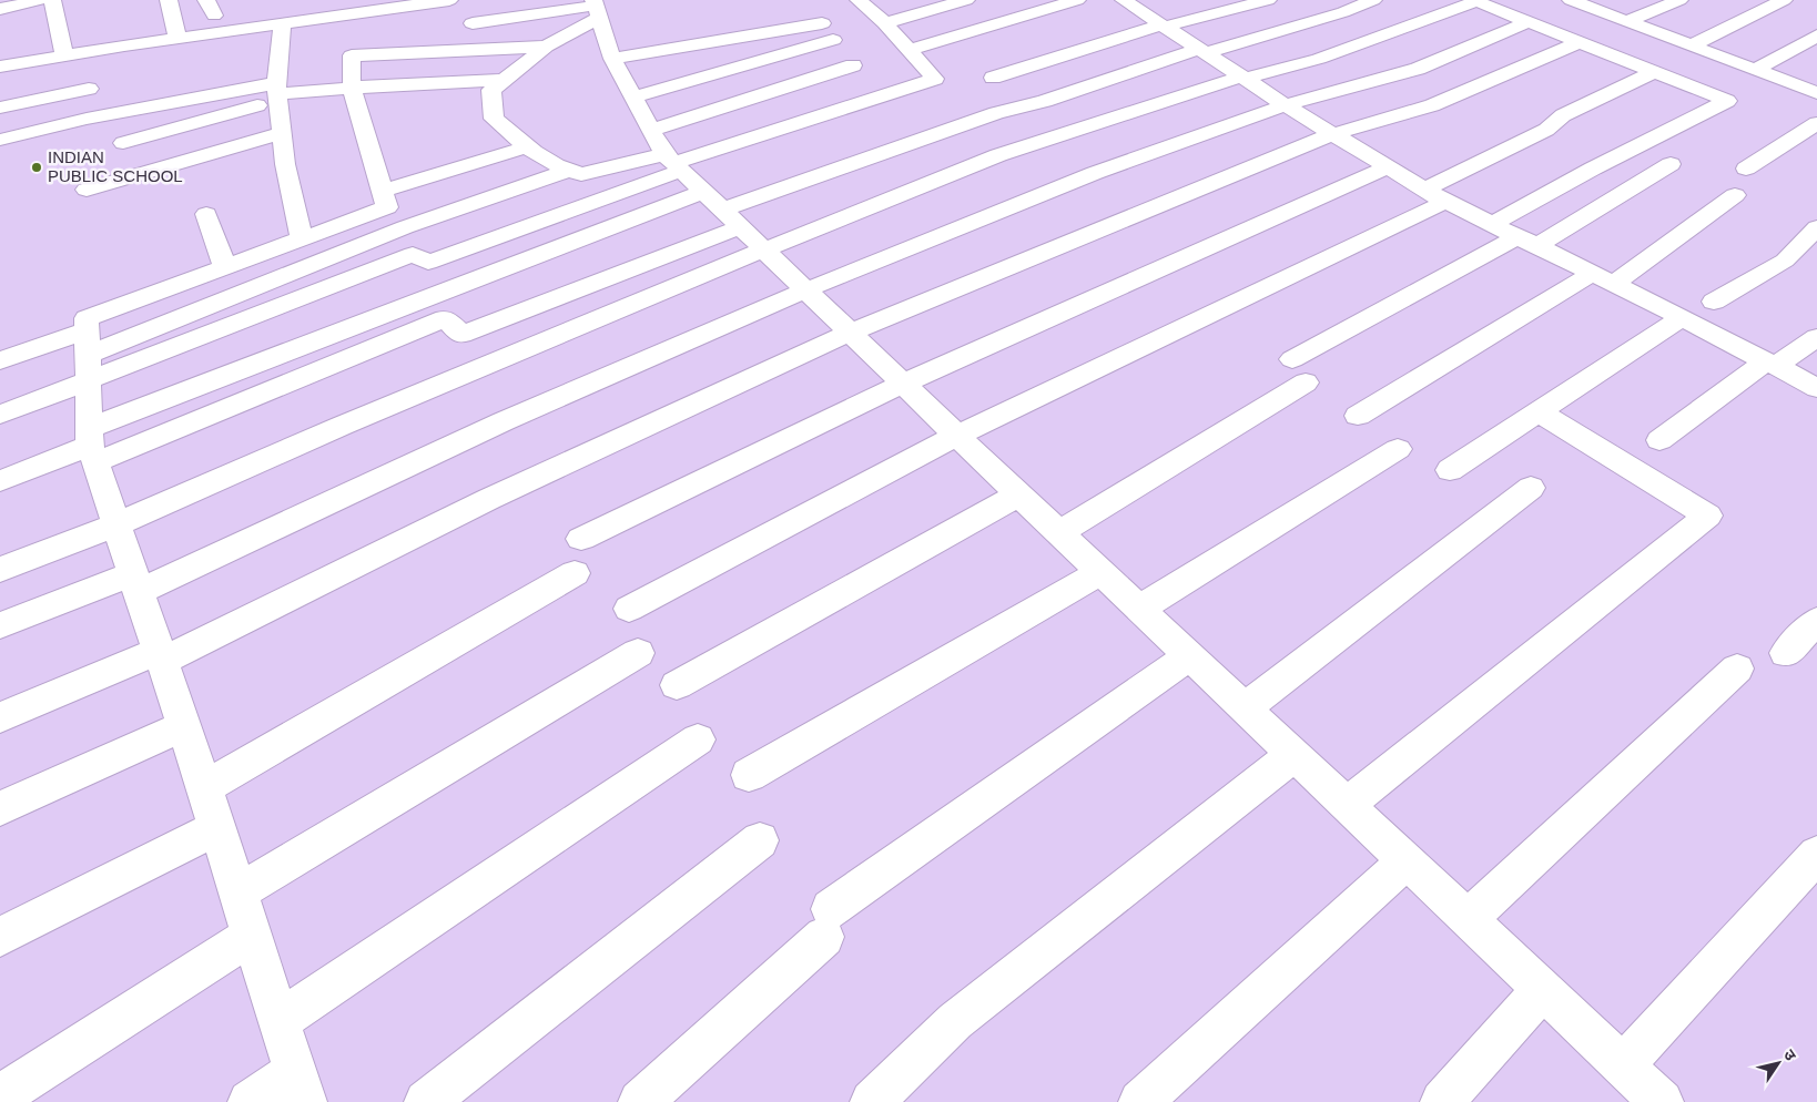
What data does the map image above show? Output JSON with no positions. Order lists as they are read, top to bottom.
{
  "places": ["INDIAN PUBLIC SCHOOL"],
  "north": "top right"
}
